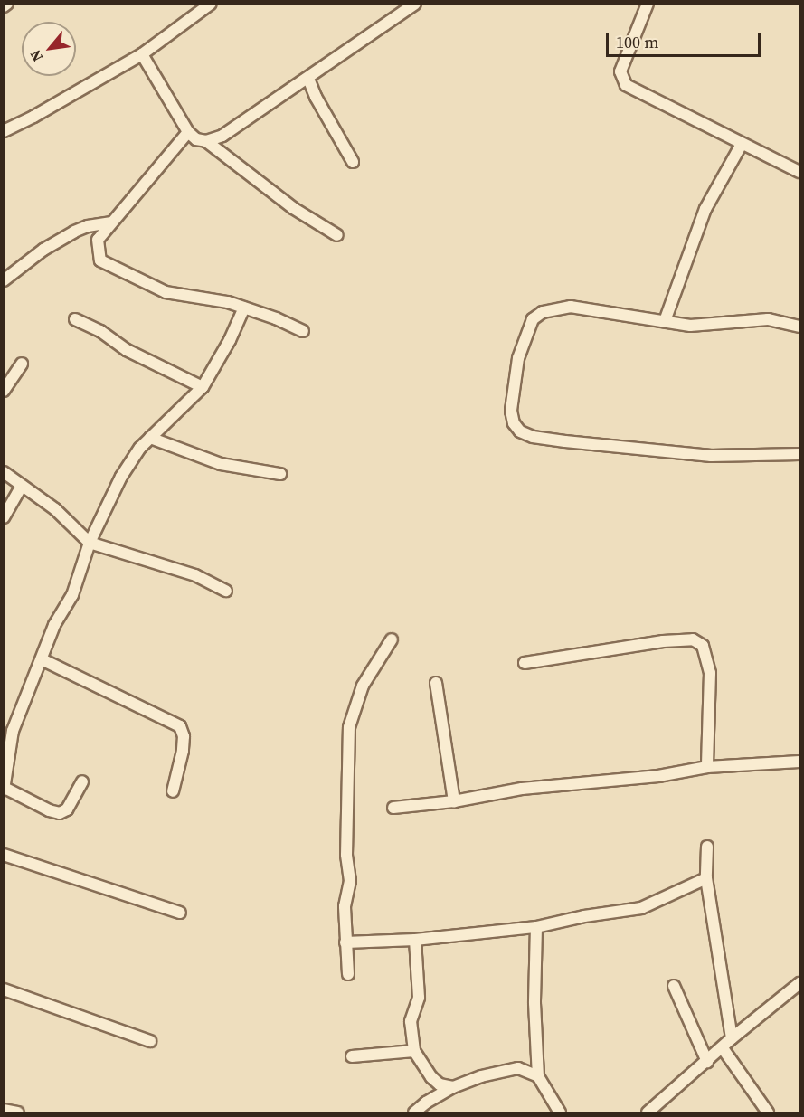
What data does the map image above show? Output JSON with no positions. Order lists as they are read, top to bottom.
{
  "scale_bar": "100 m",
  "north": "bottom left"
}
